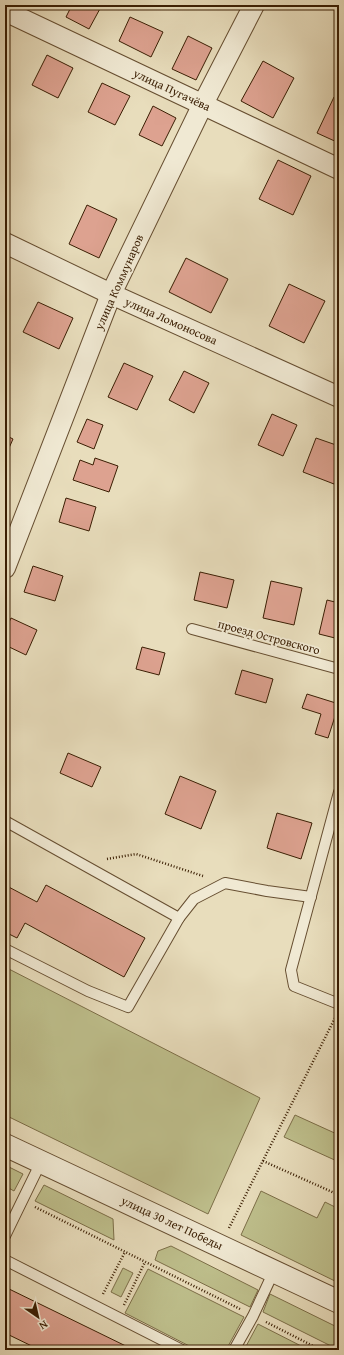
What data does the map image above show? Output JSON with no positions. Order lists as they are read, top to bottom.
{
  "streets": {
    "street": [
      "улица Пугачёва",
      "улица Коммунаров",
      "улица Ломоносова",
      "улица 30 лет Победы"
    ],
    "lane": ["проезд Островского"]
  },
  "crossings": [
    ["улица Пугачёва", "улица Коммунаров"],
    ["улица Коммунаров", "улица Ломоносова"]
  ],
  "north": "bottom right"
}
